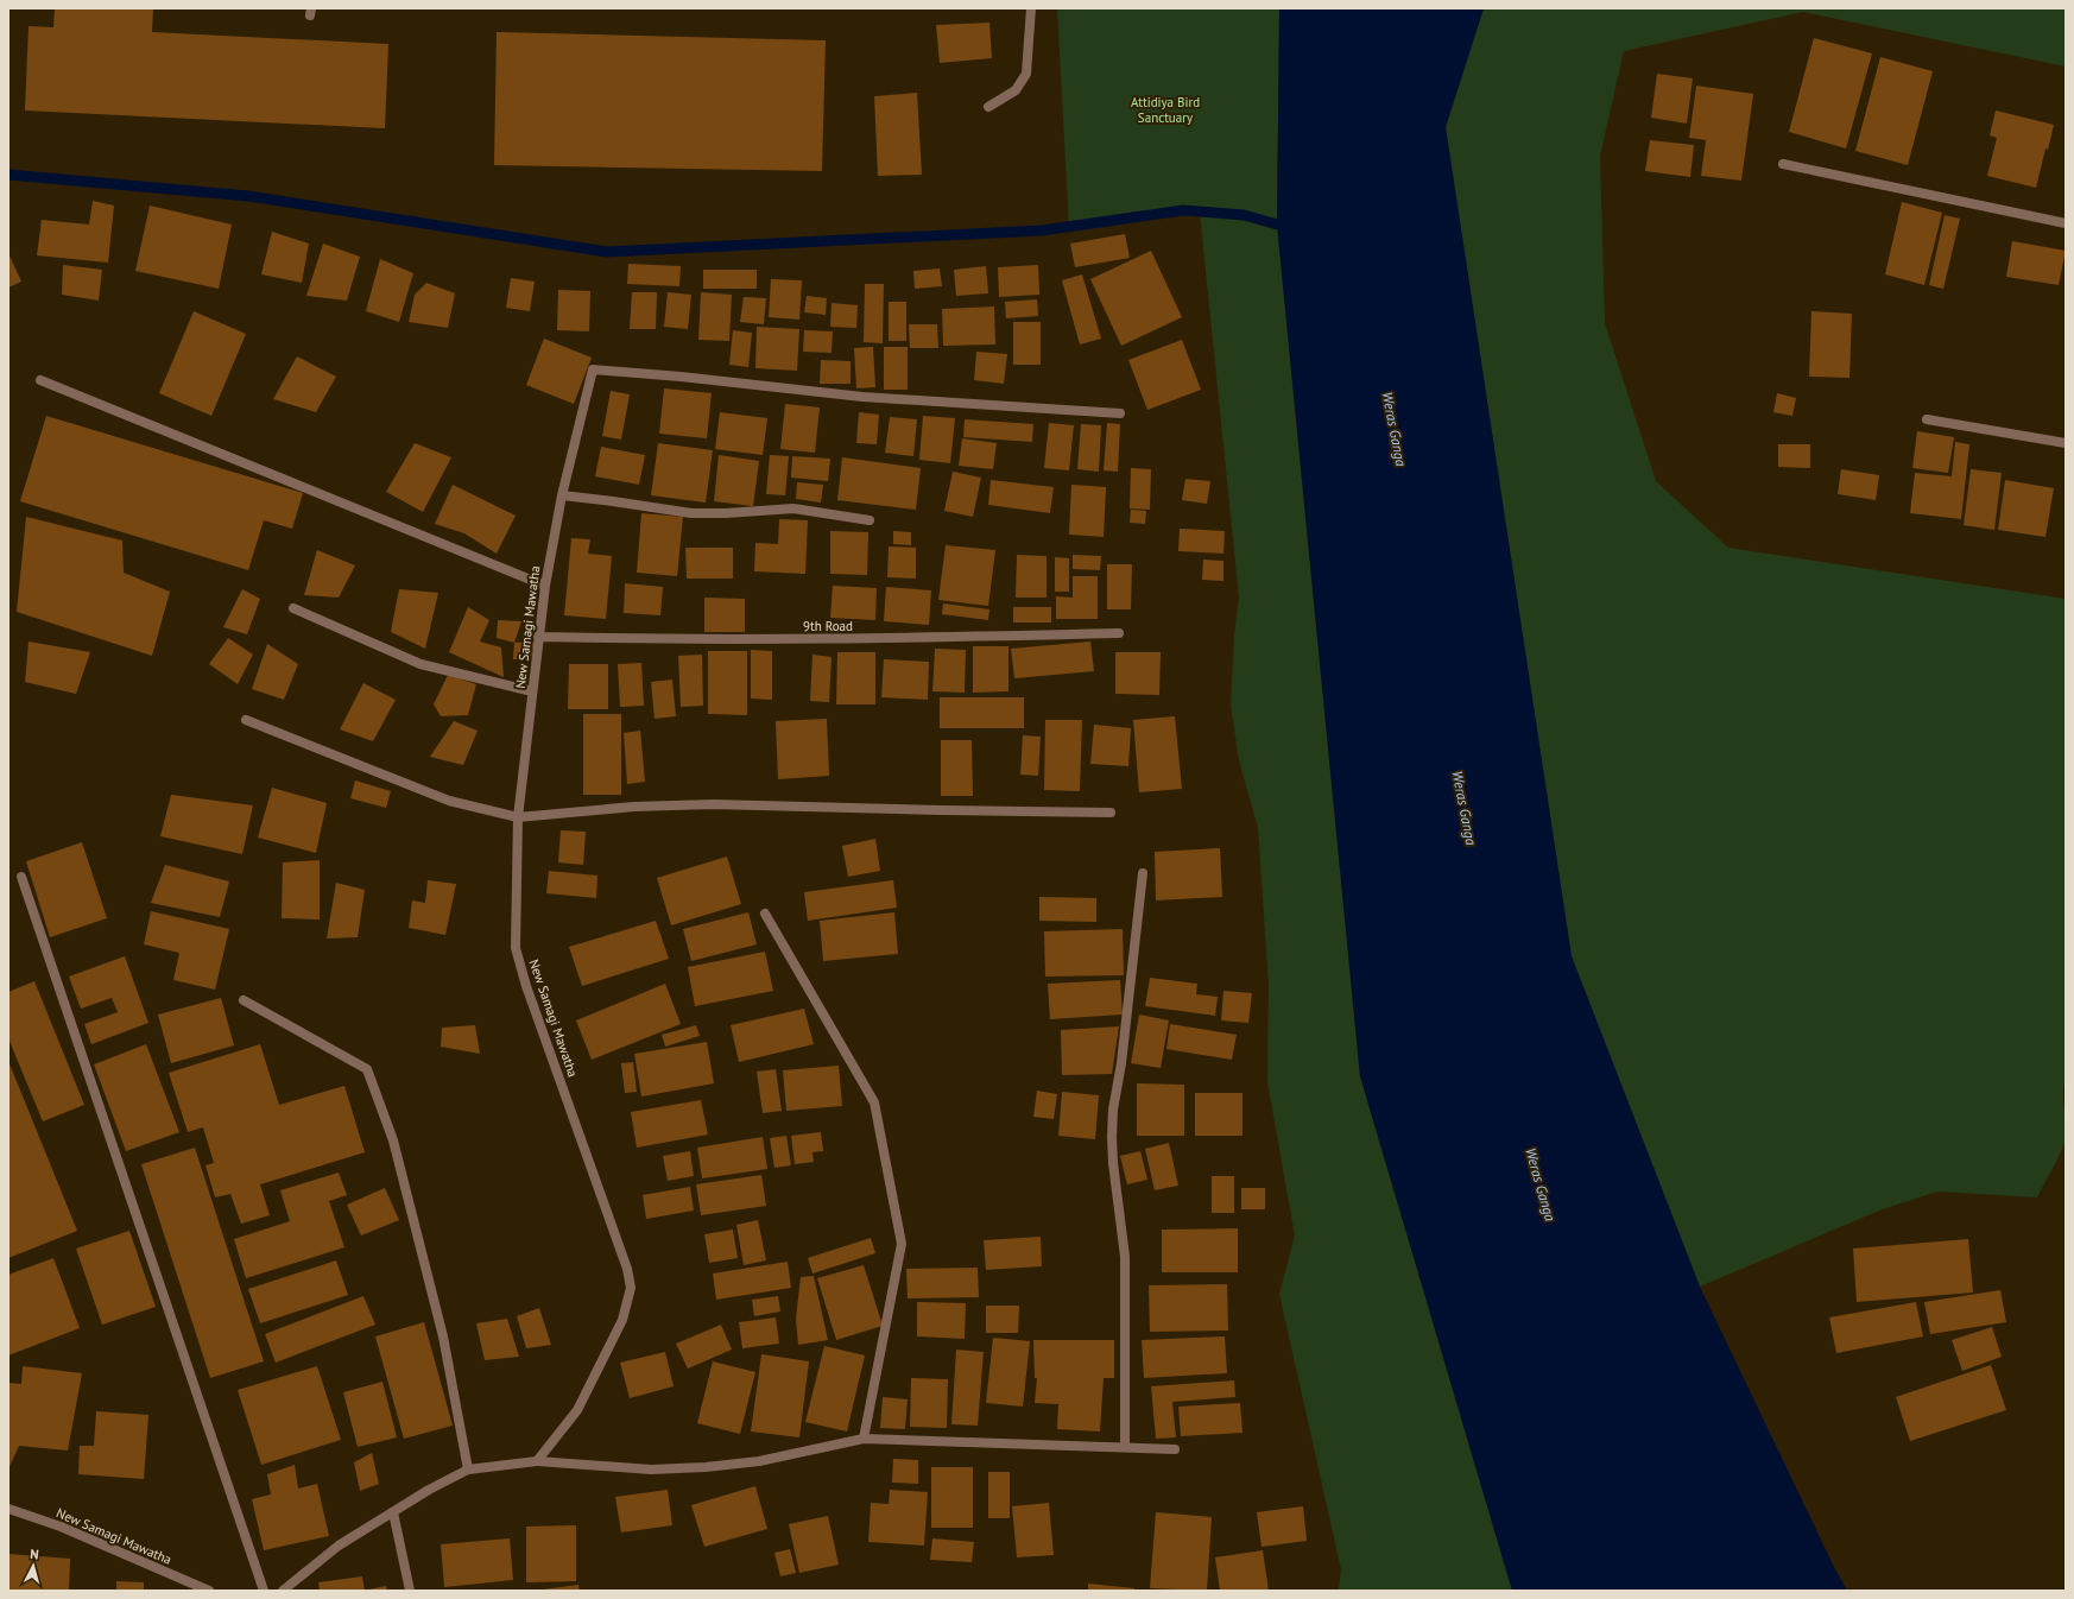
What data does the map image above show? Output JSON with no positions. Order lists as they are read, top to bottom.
{
  "streets": {
    "street": ["9th Road", "New Samagi Mawatha"]
  },
  "crossings": [
    ["9th Road", "New Samagi Mawatha"]
  ],
  "water": ["Weras Ganga"],
  "parks": ["Attidiya Bird Sanctuary"],
  "north": "top"
}
